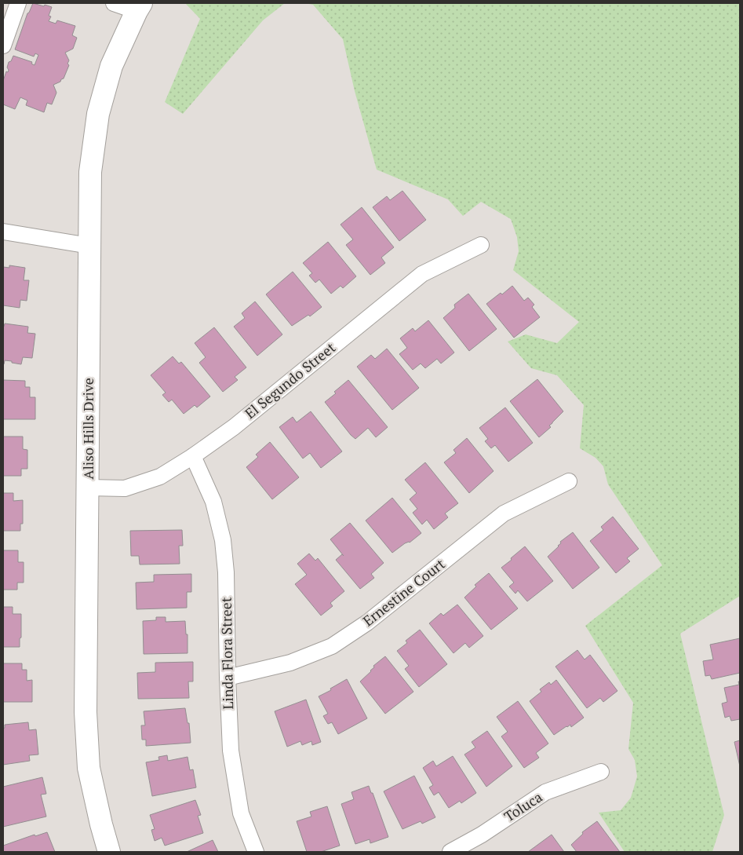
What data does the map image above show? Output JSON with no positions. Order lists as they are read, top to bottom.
{
  "streets": {
    "street": [
      "El Segundo Street",
      "Aliso Hills Drive",
      "Ernestine Court",
      "Linda Flora Street",
      "Toluca"
    ]
  },
  "crossings": [
    ["El Segundo Street", "Aliso Hills Drive"],
    ["El Segundo Street", "Linda Flora Street"],
    ["Ernestine Court", "Linda Flora Street"]
  ]
}
